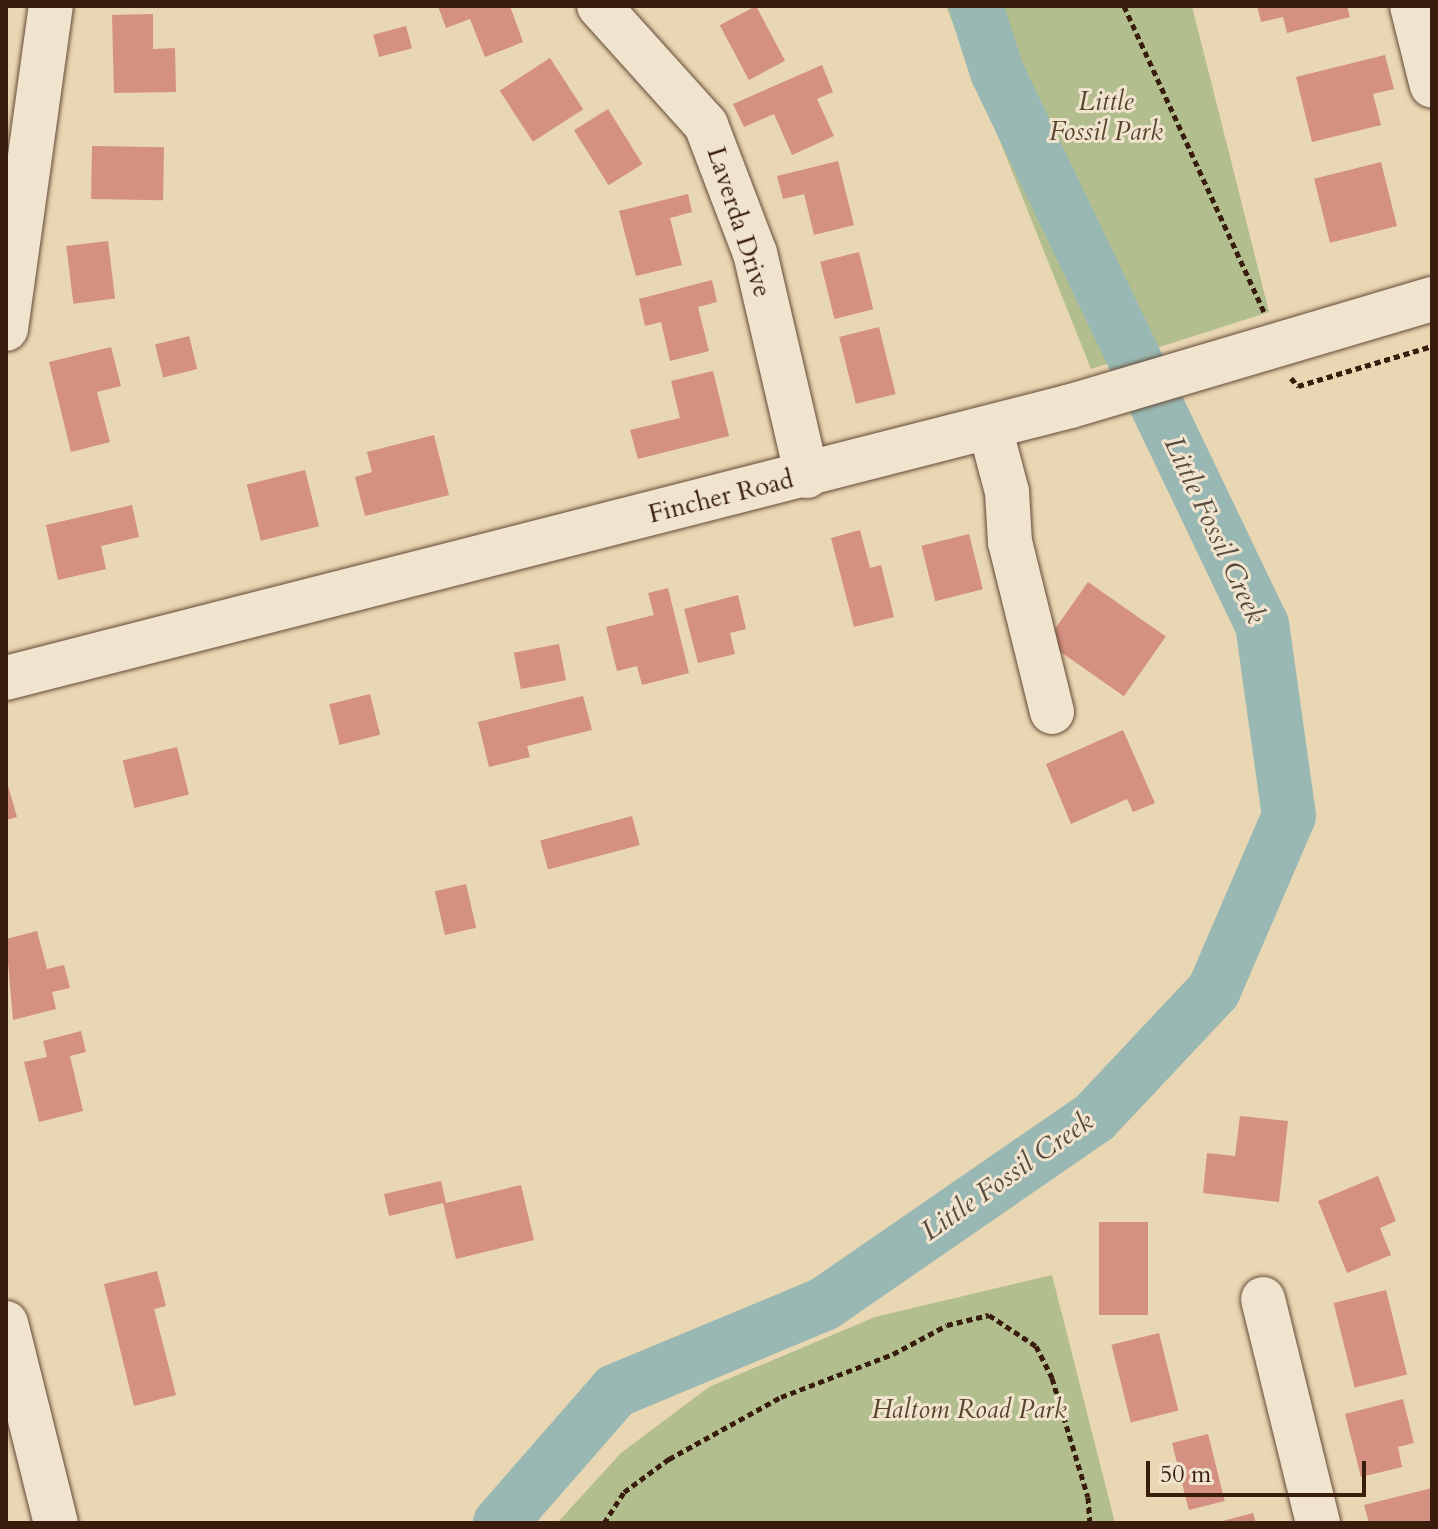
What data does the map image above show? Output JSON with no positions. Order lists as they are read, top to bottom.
{
  "streets": {
    "street": ["Laverda Drive", "Fincher Road"]
  },
  "crossings": [
    ["Laverda Drive", "Fincher Road"]
  ],
  "water": ["Little Fossil Creek"],
  "parks": ["Little Fossil Park", "Haltom Road Park"],
  "scale_bar": "50 m"
}
